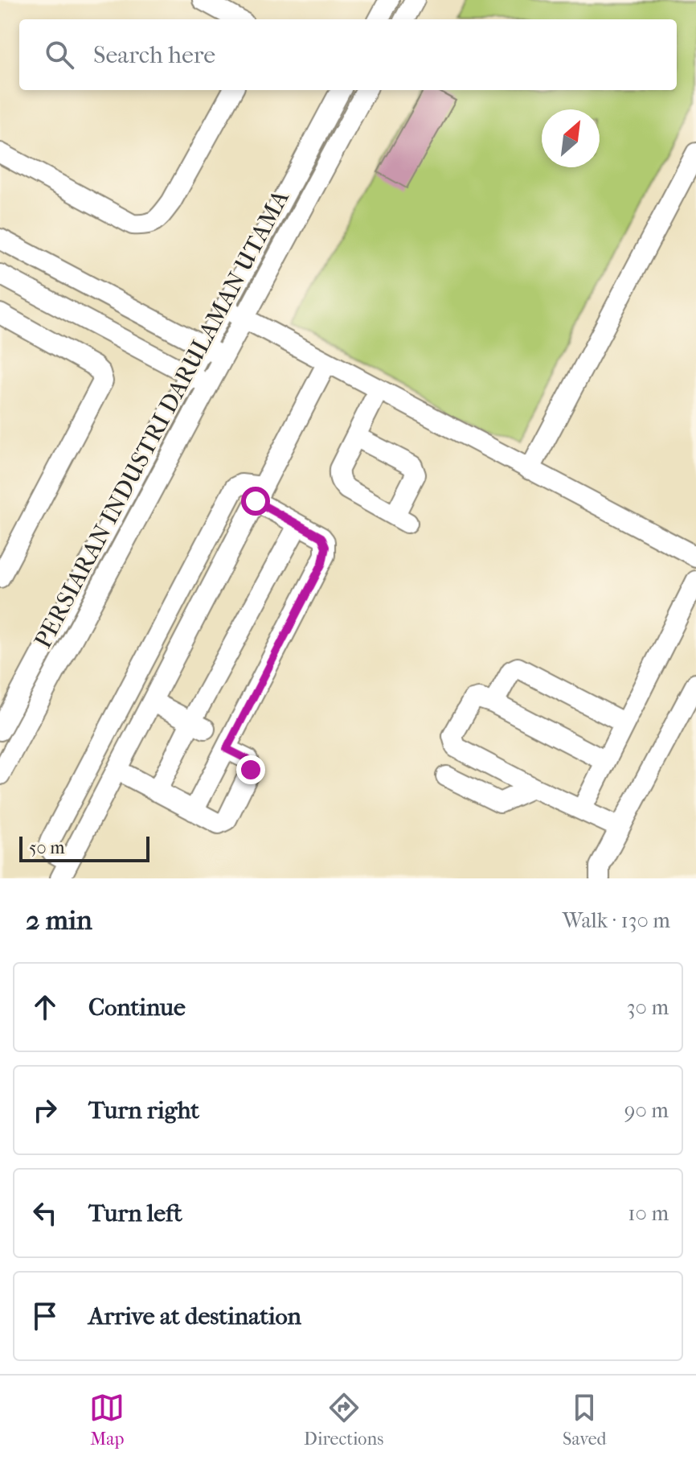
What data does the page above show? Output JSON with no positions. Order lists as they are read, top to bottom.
{
  "streets": {
    "street": ["PERSIARAN INDUSTRI DARULAMAN UTAMA"]
  },
  "scale_bar": "50 m",
  "north": "top right",
  "page": {
    "search": "Search here",
    "scale": "50 m",
    "heading": ["2 min", "Walk · 130 m"],
    "list": [
      ["Continue", "30 m"],
      ["Turn right", "90 m"],
      ["Turn left", "10 m"],
      "Arrive at destination"
    ],
    "nav": ["Map", "Directions", "Saved"]
  }
}
